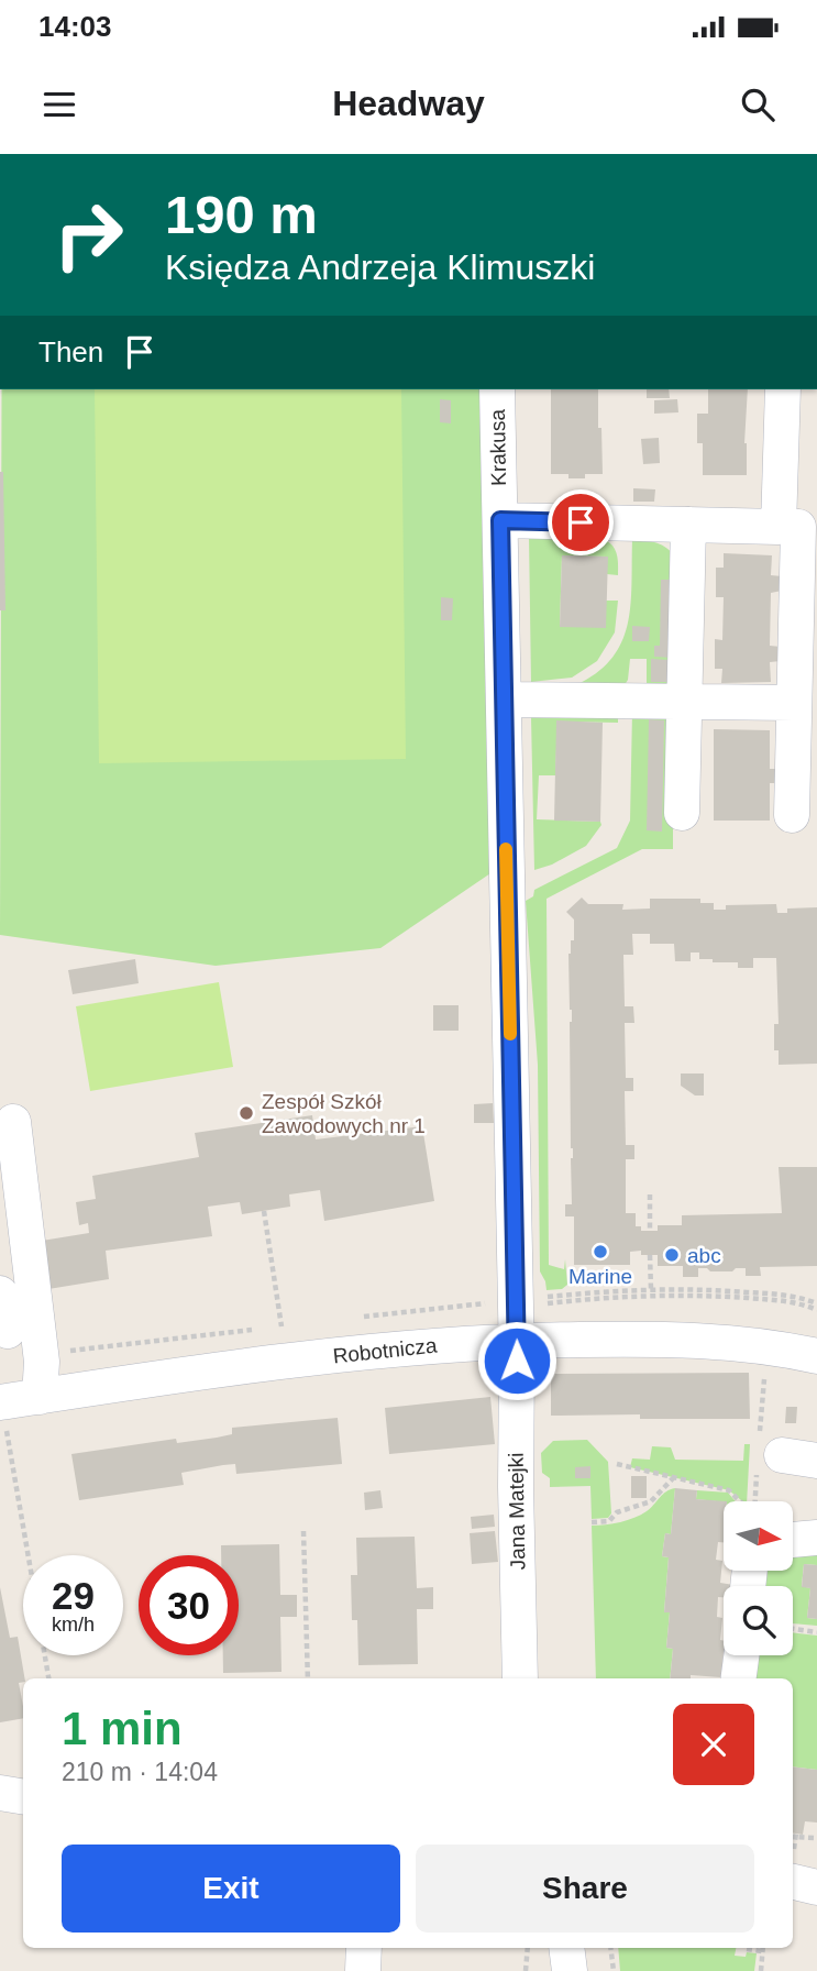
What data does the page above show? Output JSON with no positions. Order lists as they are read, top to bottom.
{
  "streets": {
    "street": ["Krakusa", "Robotnicza", "Jana Matejki"]
  },
  "crossings": [
    ["Krakusa", "Robotnicza"],
    ["Krakusa", "Jana Matejki"],
    ["Robotnicza", "Jana Matejki"]
  ],
  "places": ["Zespół Szkół Zawodowych nr 1", "Marine", "abc"],
  "north": "right",
  "page": {
    "status": "14:03",
    "header": "Headway",
    "turn": ["190 m", "Księdza Andrzeja Klimuszki"],
    "then": "Then",
    "speed": "29 km/h",
    "limit": "30",
    "heading": ["1 min", "210 m · 14:04"],
    "buttons": ["Exit", "Share"]
  }
}
